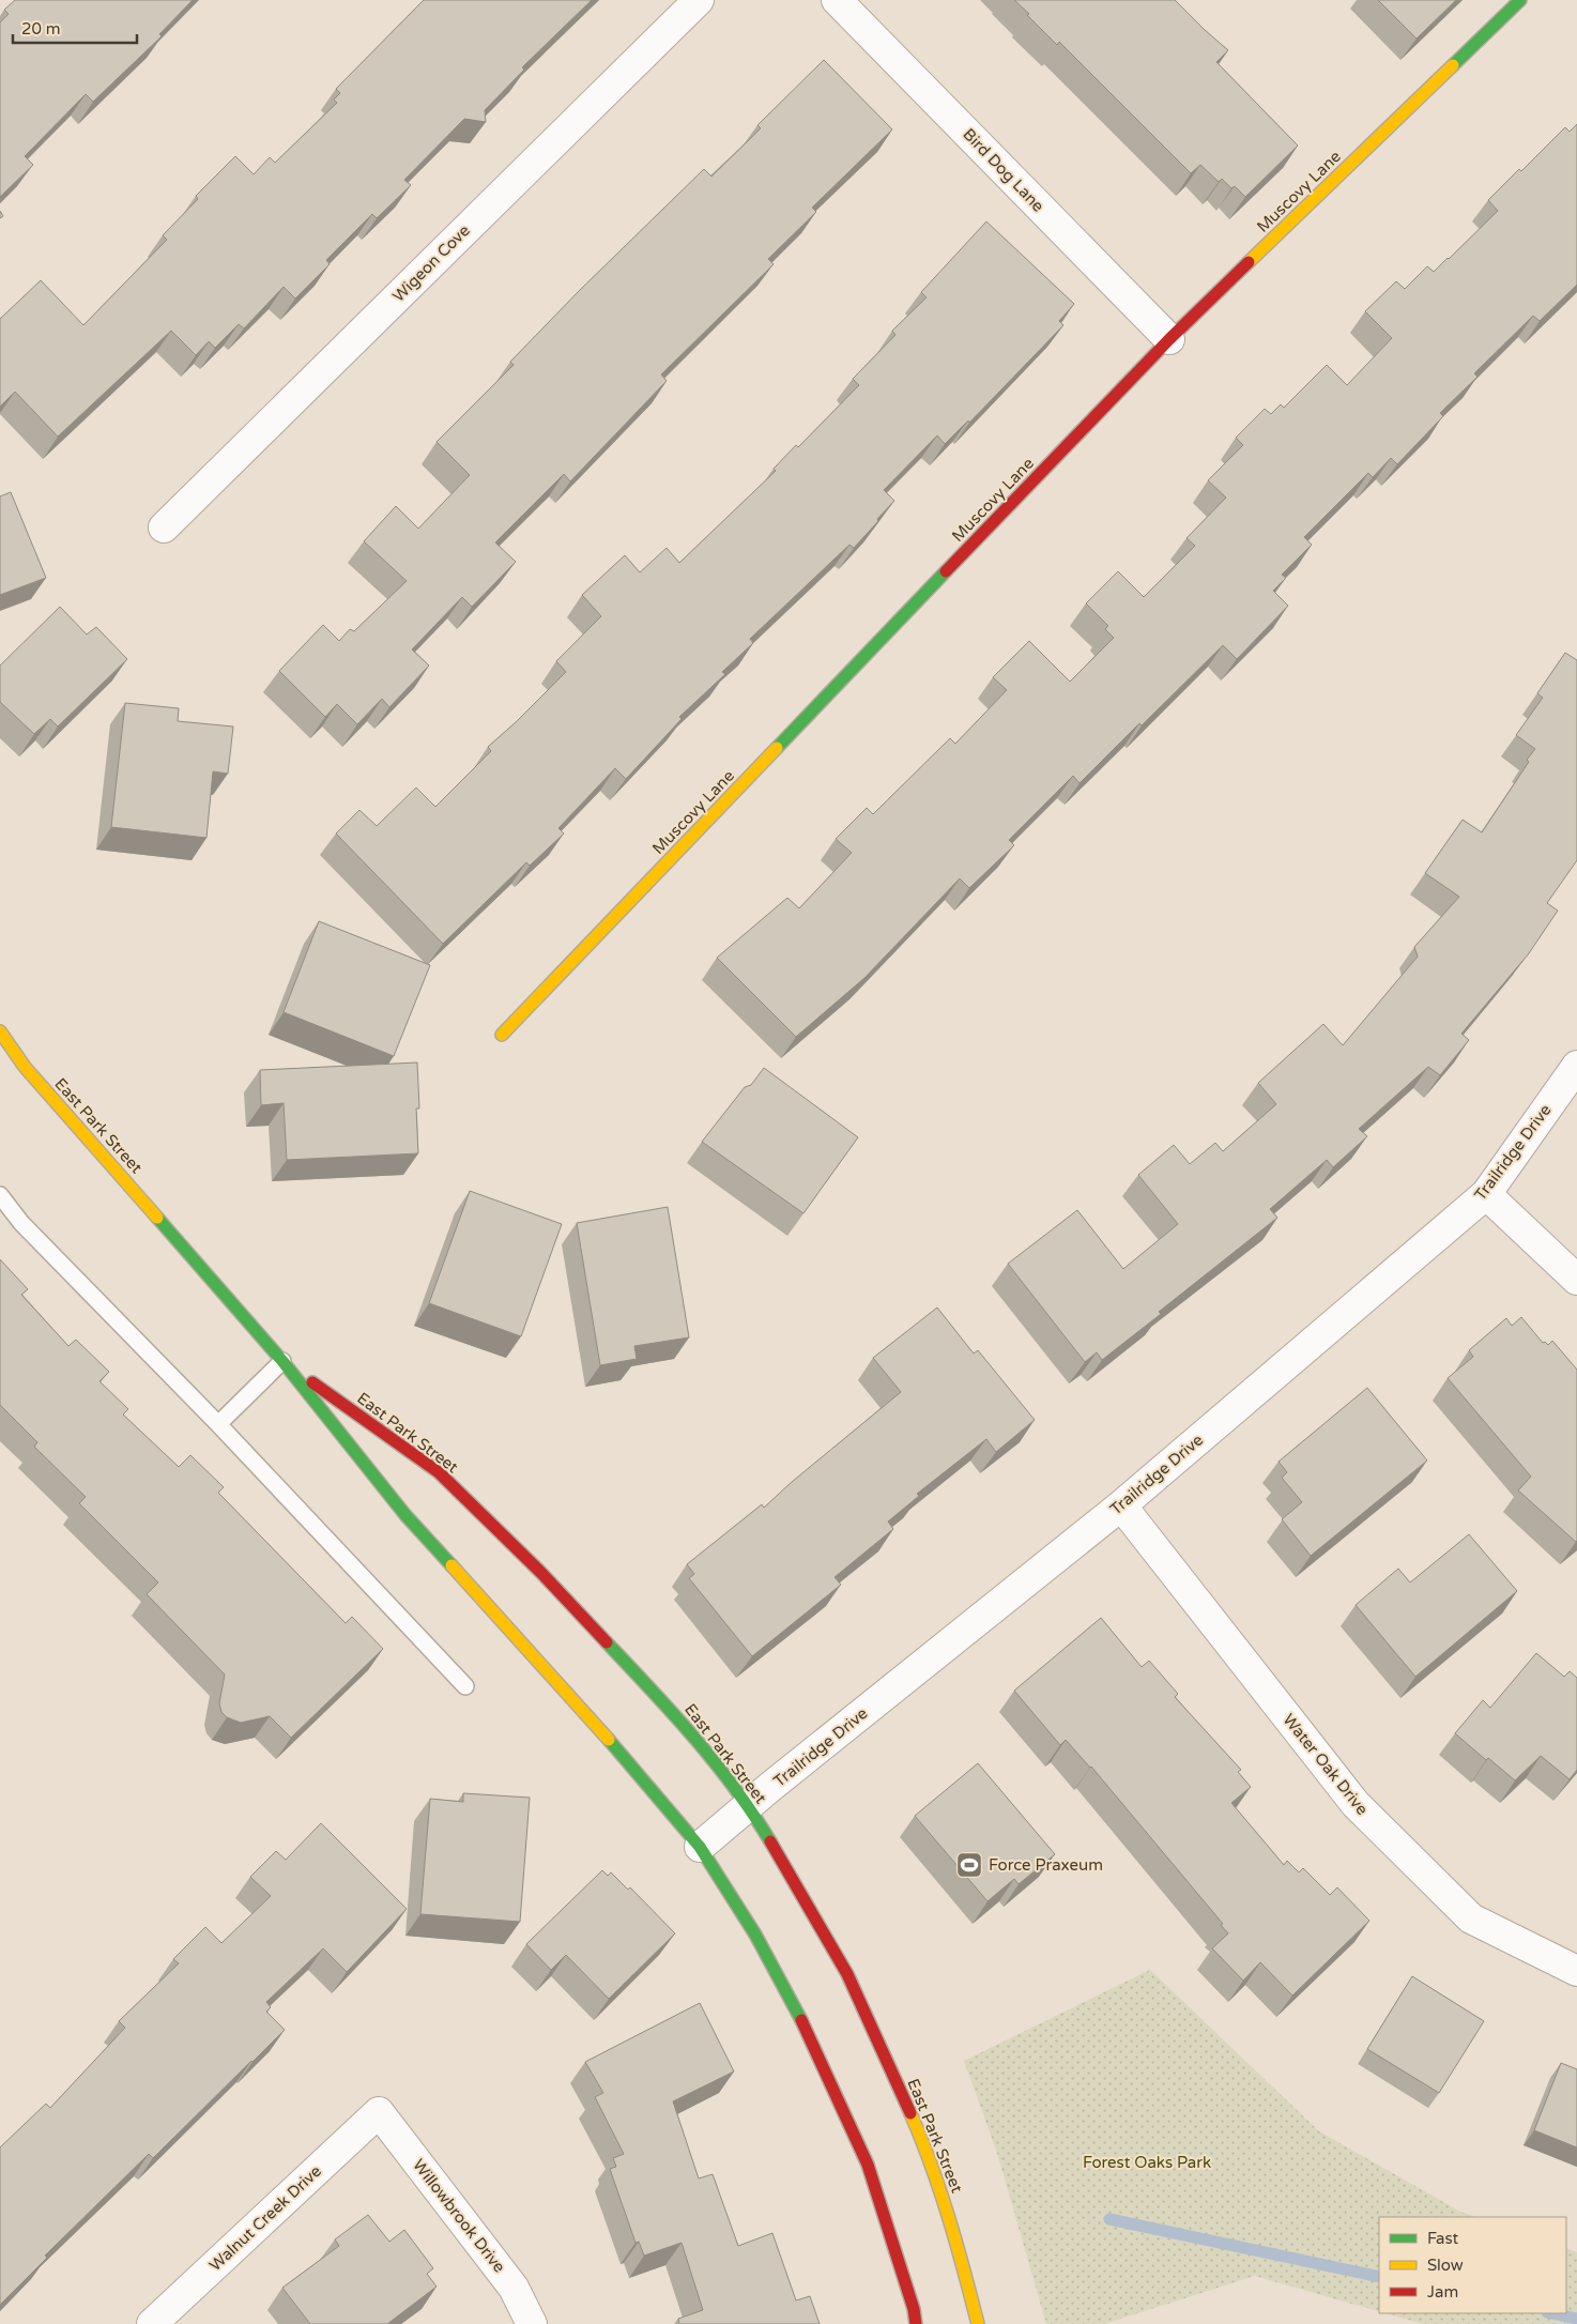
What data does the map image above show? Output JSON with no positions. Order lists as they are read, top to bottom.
{
  "streets": {
    "street": [
      "Bird Dog Lane",
      "Muscovy Lane",
      "Wigeon Cove",
      "East Park Street",
      "Trailridge Drive",
      "Water Oak Drive",
      "Willowbrook Drive",
      "Walnut Creek Drive"
    ]
  },
  "crossings": [
    ["Bird Dog Lane", "Muscovy Lane"],
    ["East Park Street", "Trailridge Drive"],
    ["Trailridge Drive", "Water Oak Drive"],
    ["Willowbrook Drive", "Walnut Creek Drive"]
  ],
  "parks": ["Forest Oaks Park"],
  "places": {
    "sports": ["Force Praxeum"]
  },
  "legend": ["Fast", "Slow", "Jam"],
  "scale_bar": "20 m"
}
